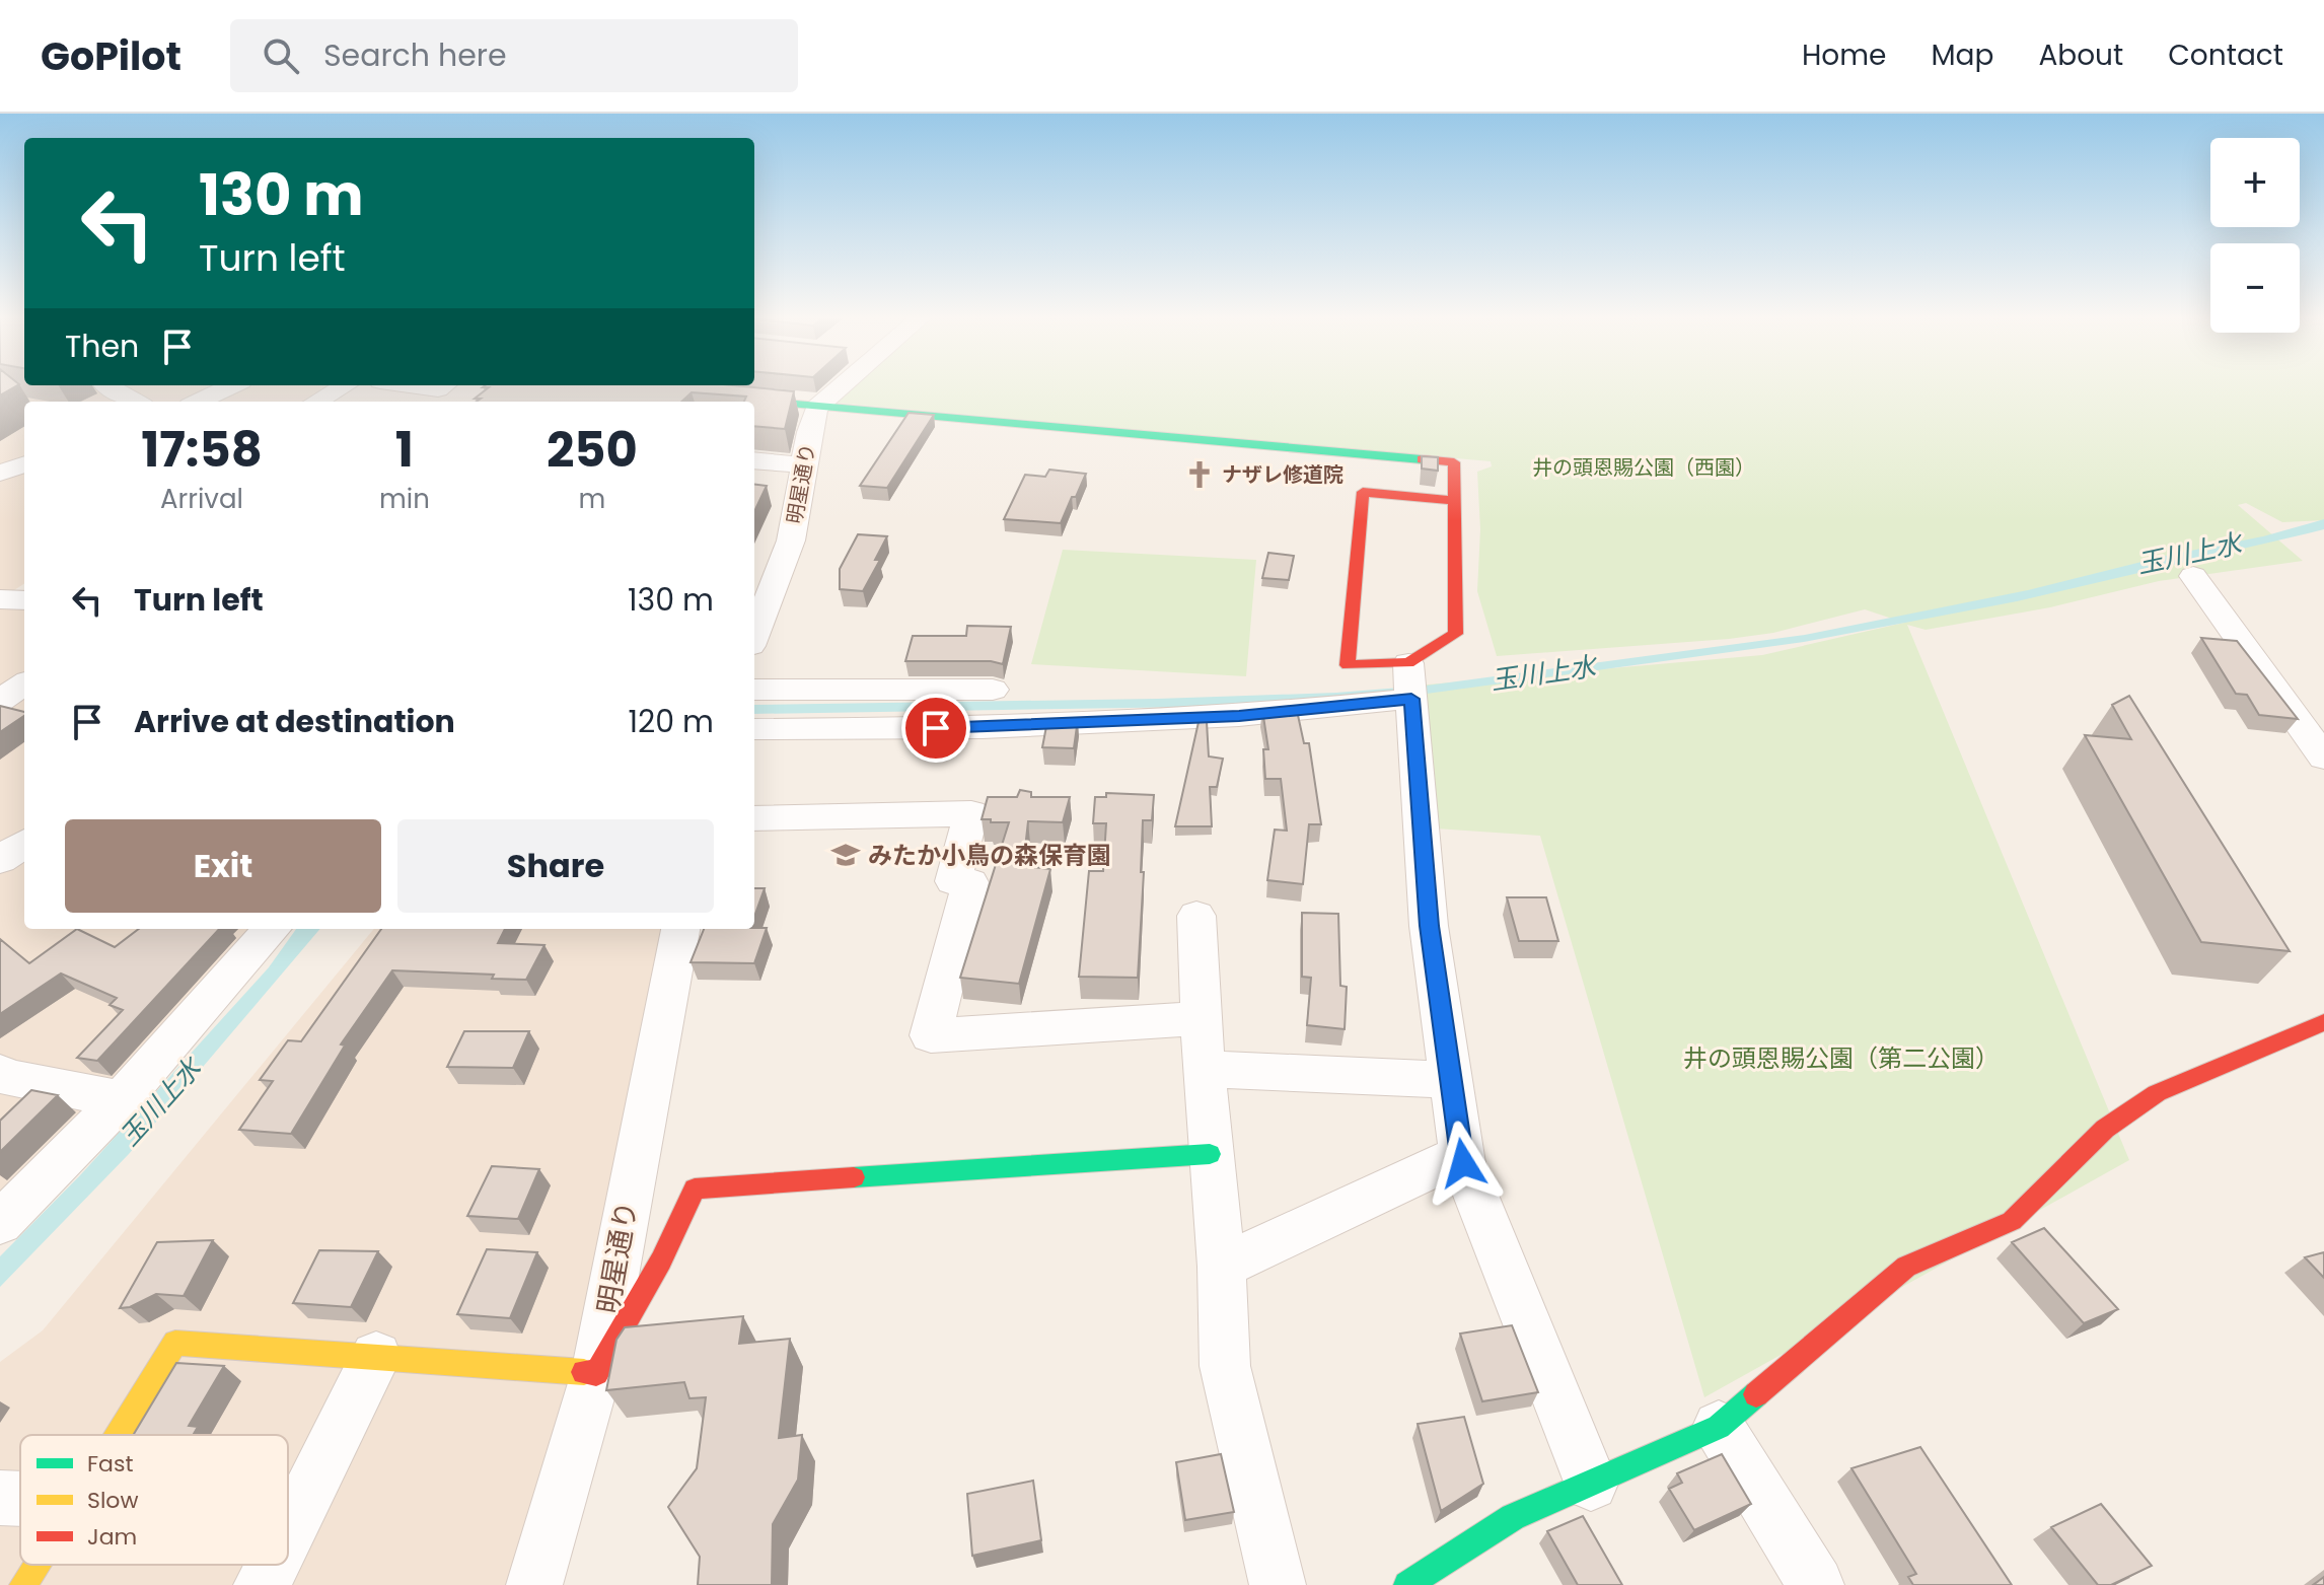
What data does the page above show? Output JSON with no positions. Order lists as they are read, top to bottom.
{
  "streets": {
    "street": ["明星通り"]
  },
  "water": ["玉川上水"],
  "parks": ["井の頭恩賜公園（西園）", "井の頭恩賜公園（第二公園）"],
  "places": {
    "church": ["ナザレ修道院"],
    "school or university": ["みたか小鳥の森保育園"]
  },
  "legend": ["Fast", "Slow", "Jam"],
  "page": {
    "header": "GoPilot",
    "search": "Search here",
    "nav": [
      "Home",
      "Map",
      "About",
      "Contact"
    ],
    "map_buttons": ["+", "−"],
    "turn": ["130 m", "Turn left"],
    "then": "Then",
    "eta": [
      "17:58",
      "Arrival",
      "1",
      "min",
      "250",
      "m"
    ],
    "list": [
      {
        "name": "Turn left",
        "value": "130 m"
      },
      {
        "name": "Arrive at destination",
        "value": "120 m"
      }
    ],
    "buttons": ["Exit", "Share"]
  }
}
